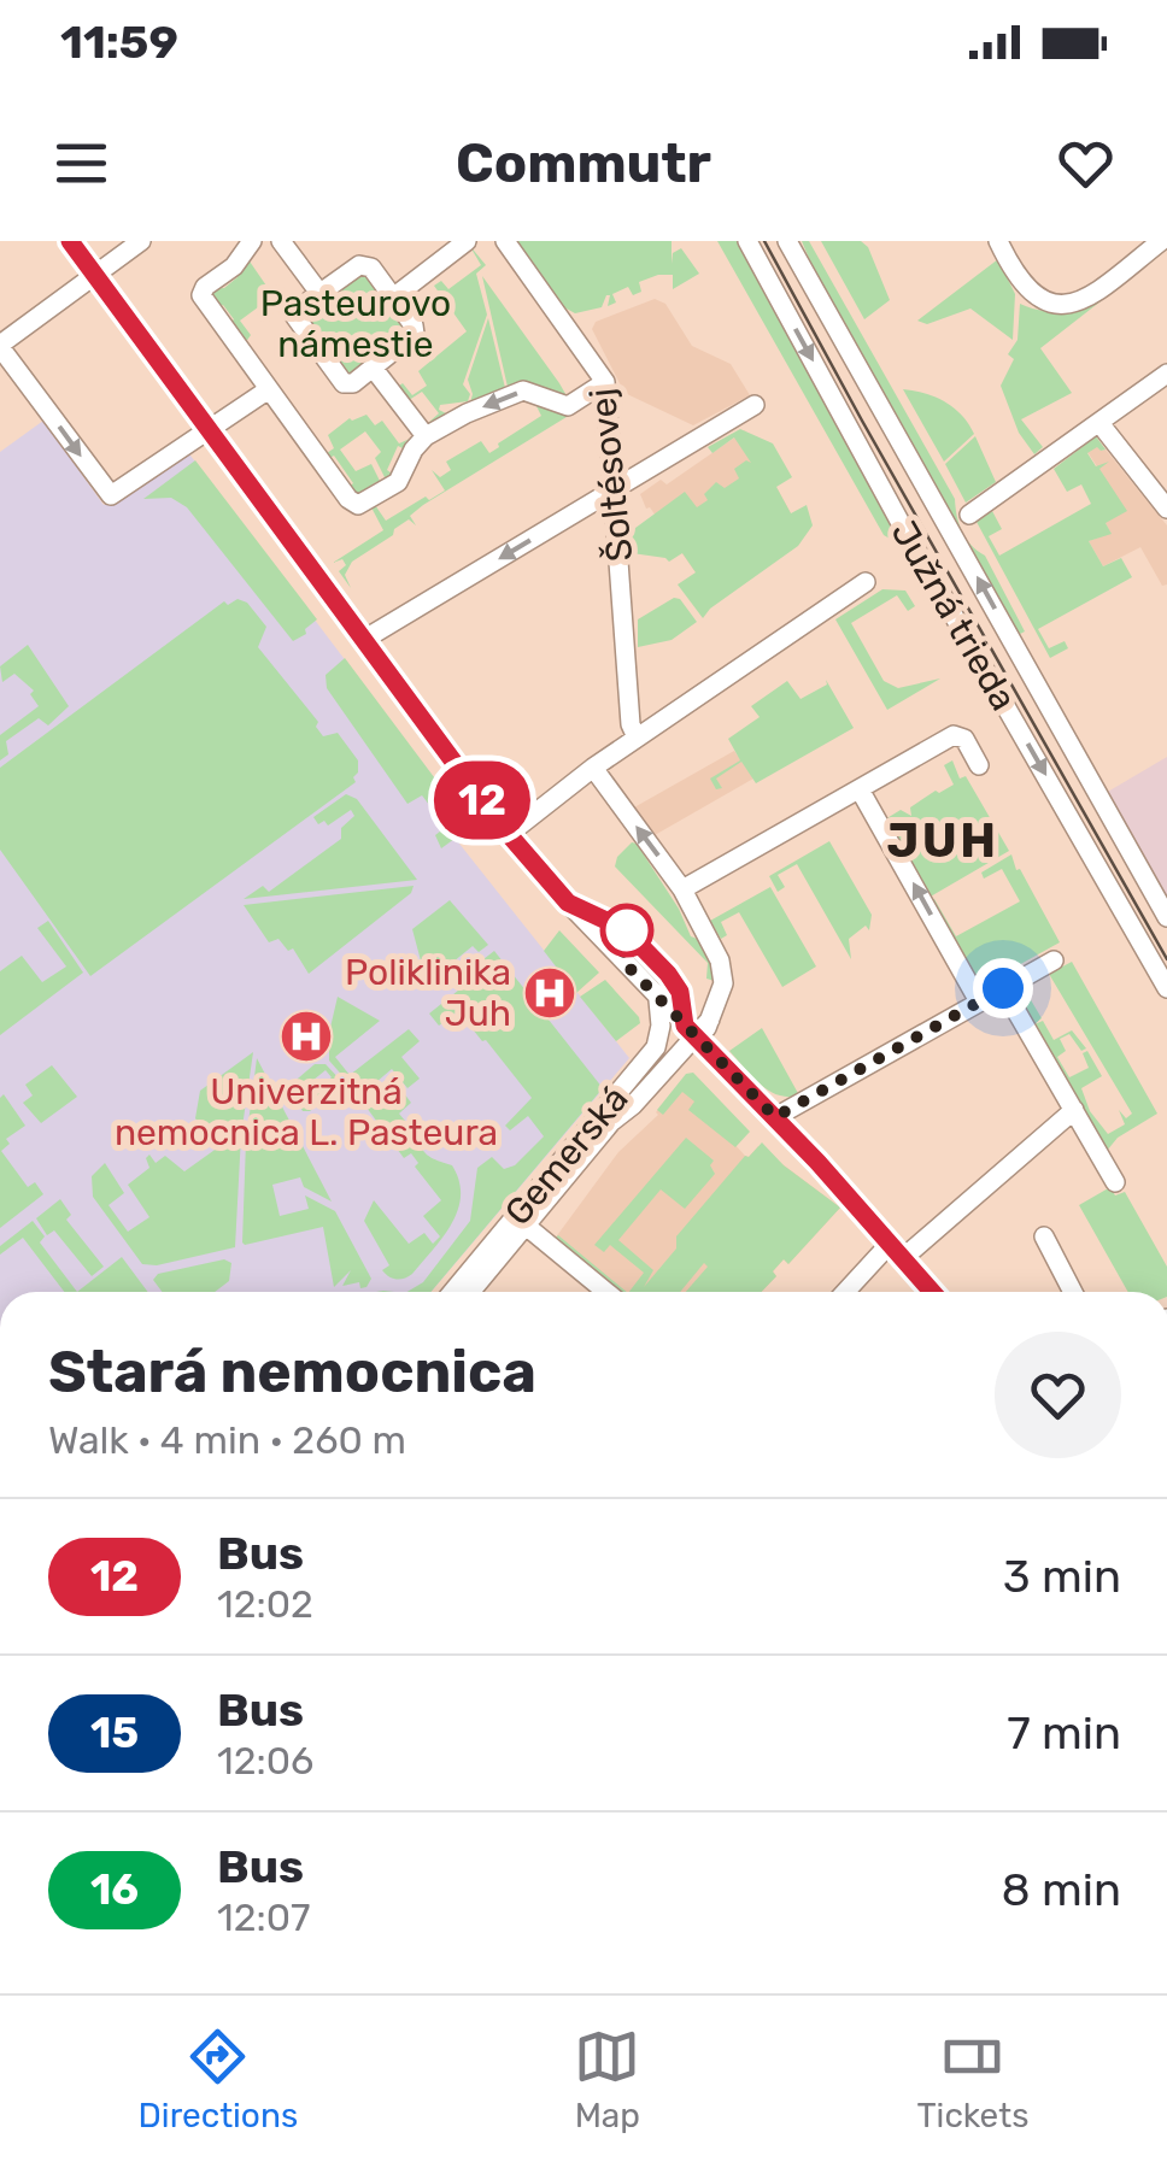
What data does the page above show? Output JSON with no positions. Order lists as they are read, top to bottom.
{
  "streets": {
    "street": ["Šoltésovej", "Južná trieda", "Gemerská"]
  },
  "districts": ["JUH"],
  "parks": ["Pasteurovo námestie"],
  "places": {
    "hospital": ["Poliklinika Juh", "Univerzitná nemocnica L. Pasteura"]
  },
  "lines": ["bus line 12"],
  "page": {
    "status": "11:59",
    "header": "Commutr",
    "on_map": "12",
    "heading": ["Stará nemocnica", "Walk · 4 min · 260 m"],
    "list": [
      {
        "mark": "12",
        "name": "Bus",
        "note": "12:02",
        "value": "3 min"
      },
      {
        "mark": "15",
        "name": "Bus",
        "note": "12:06",
        "value": "7 min"
      },
      {
        "mark": "16",
        "name": "Bus",
        "note": "12:07",
        "value": "8 min"
      }
    ],
    "tabs": ["Directions", "Map", "Tickets"]
  }
}
